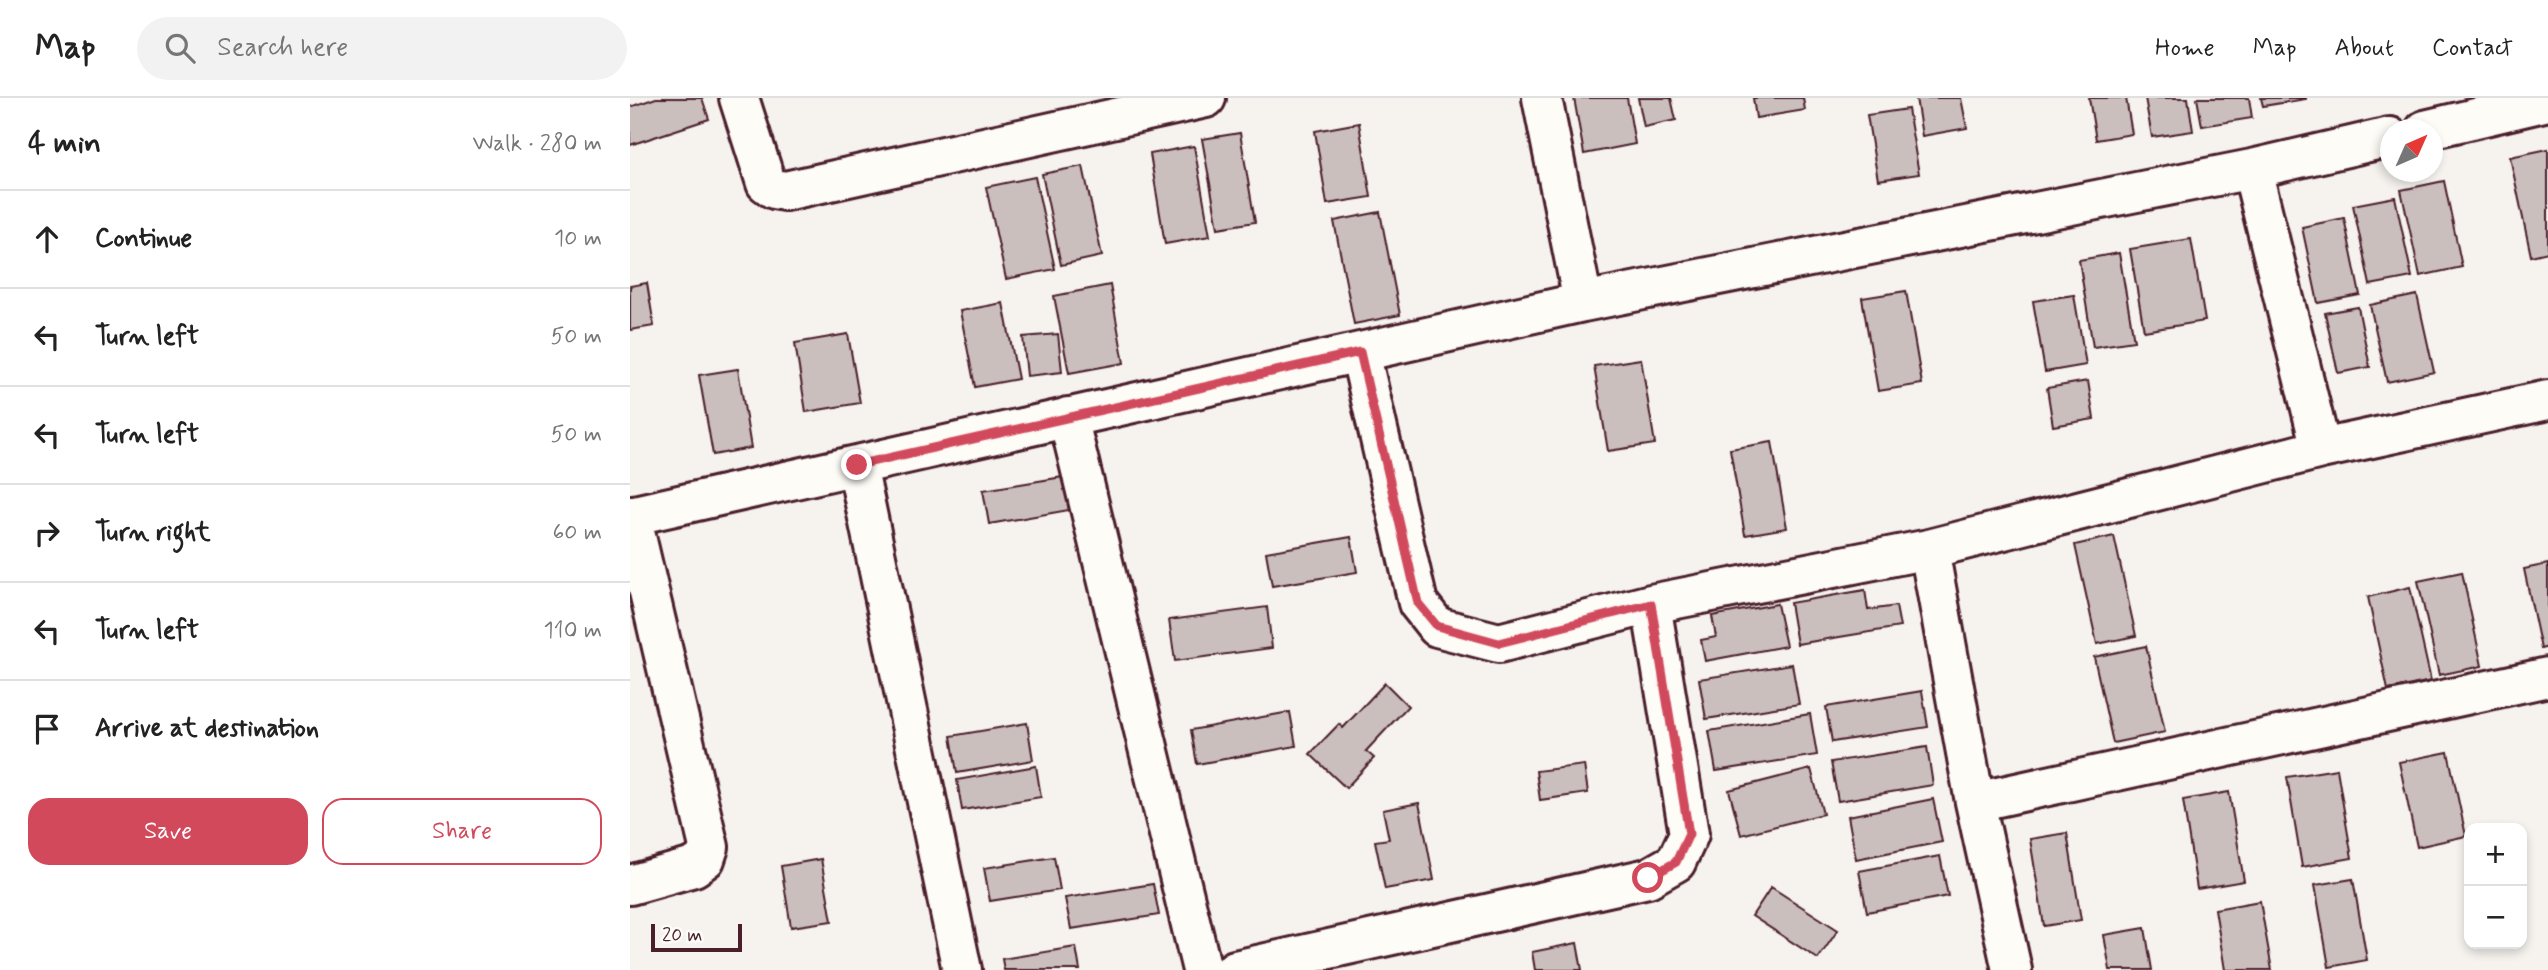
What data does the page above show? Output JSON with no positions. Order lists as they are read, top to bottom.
{
  "scale_bar": "20 m",
  "north": "top right",
  "page": {
    "header": "Map",
    "search": "Search here",
    "nav": [
      "Home",
      "Map",
      "About",
      "Contact"
    ],
    "heading": ["4 min", "Walk · 280 m"],
    "list": [
      ["Continue", "10 m"],
      ["Turn left", "50 m"],
      ["Turn left", "50 m"],
      ["Turn right", "60 m"],
      ["Turn left", "110 m"],
      "Arrive at destination"
    ],
    "buttons": ["Save", "Share"],
    "map_buttons": ["+", "−"],
    "scale": "20 m"
  }
}
